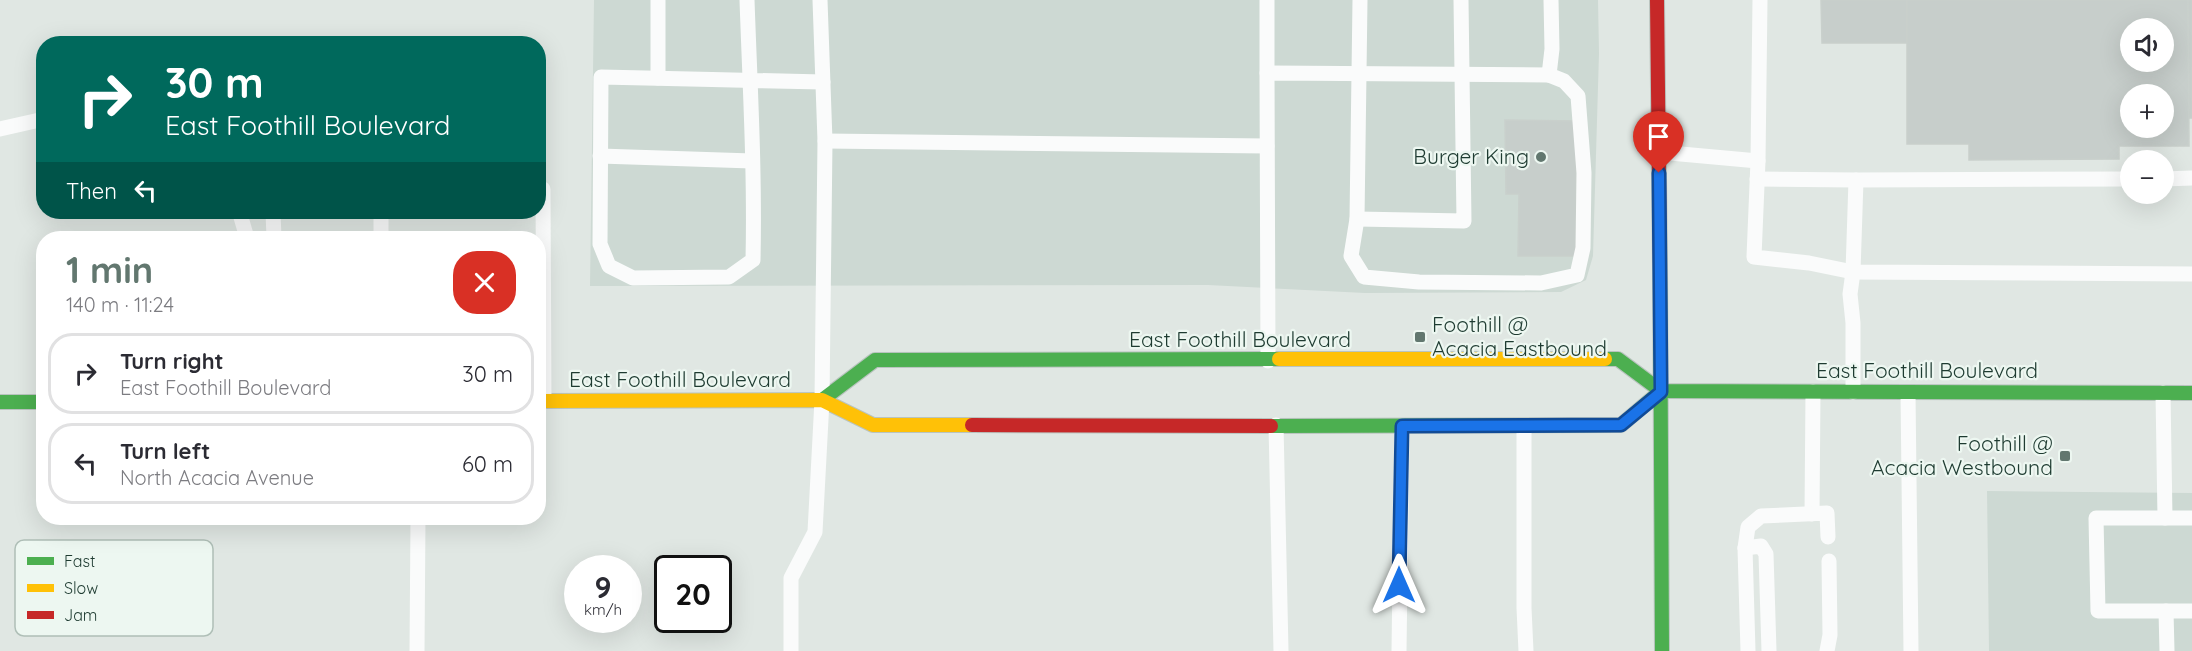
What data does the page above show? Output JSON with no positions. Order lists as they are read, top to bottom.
{
  "streets": {
    "main road": ["East Foothill Boulevard"]
  },
  "places": {
    "other": ["Burger King"],
    "transit": ["Foothill @ Acacia Eastbound", "Foothill @ Acacia Westbound"]
  },
  "legend": ["Fast", "Slow", "Jam"],
  "page": {
    "map_buttons": ["+", "−"],
    "turn": ["30 m", "East Foothill Boulevard"],
    "then": "Then",
    "heading": ["1 min", "140 m · 11:24"],
    "list": [
      {
        "name": "Turn right",
        "note": "East Foothill Boulevard",
        "value": "30 m"
      },
      {
        "name": "Turn left",
        "note": "North Acacia Avenue",
        "value": "60 m"
      }
    ],
    "speed": "9 km/h",
    "limit": "20"
  }
}
